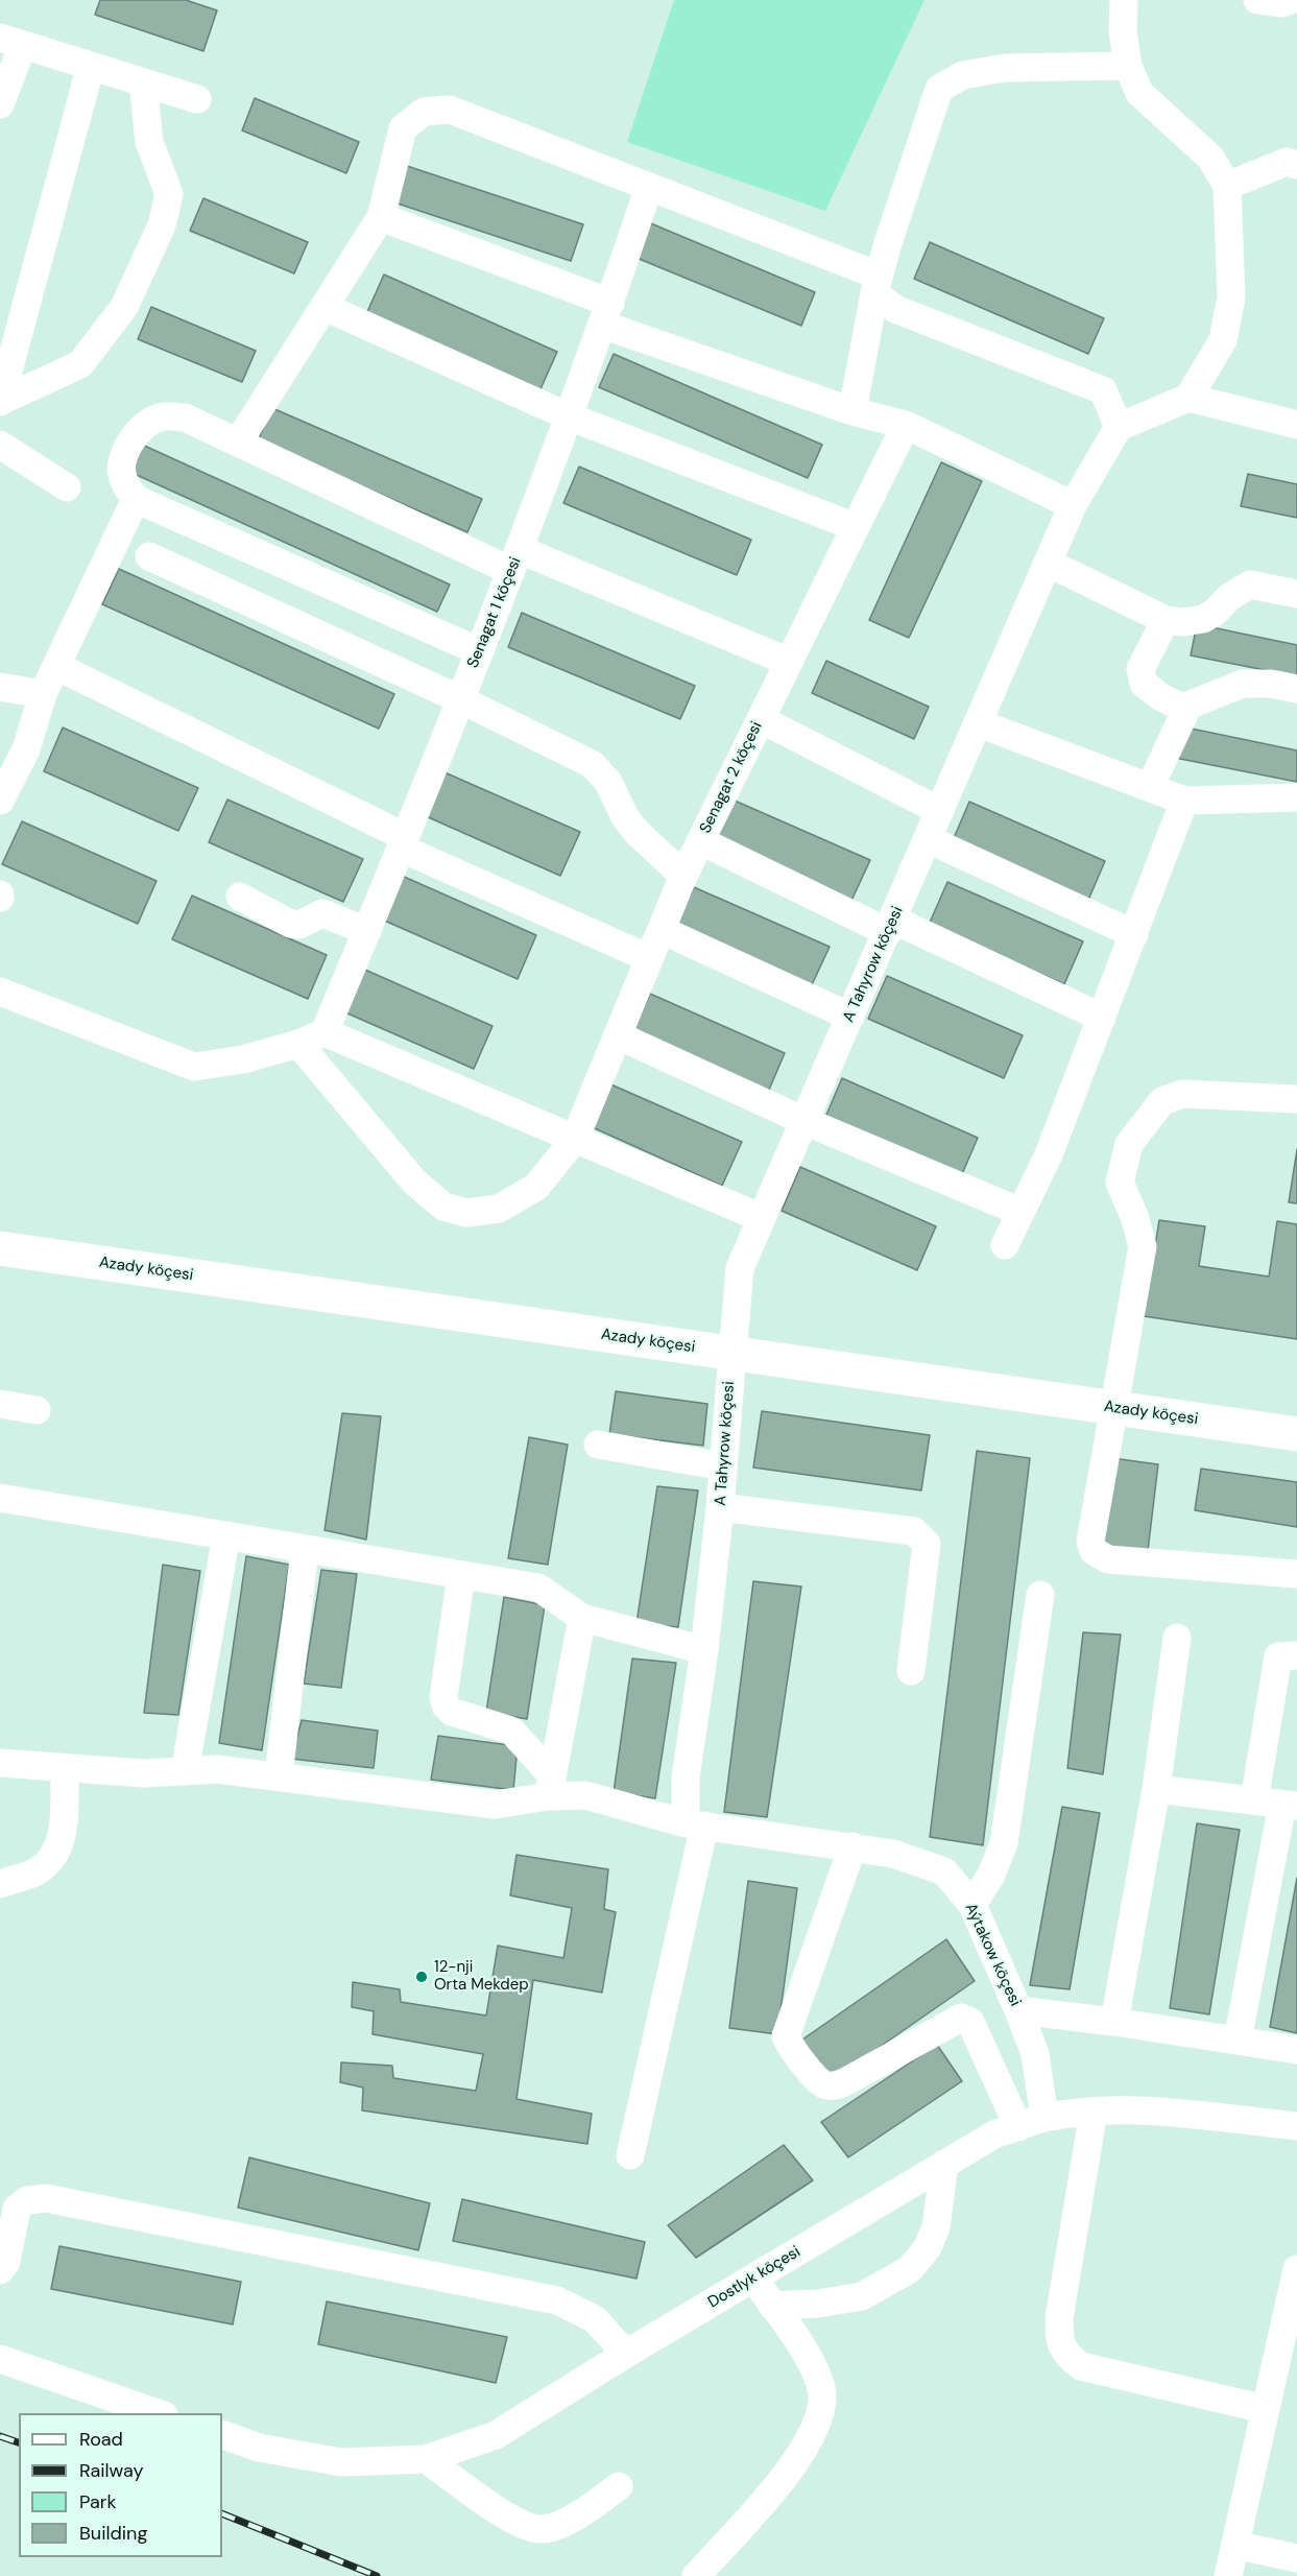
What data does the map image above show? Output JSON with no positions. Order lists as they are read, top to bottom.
{
  "streets": {
    "main road": ["Azady köçesi"],
    "street": [
      "Senagat 1 köçesi",
      "Senagat 2 köçesi",
      "A Tahyrow köçesi",
      "Aýtakow köçesi",
      "Dostlyk köçesi"
    ]
  },
  "crossings": [
    ["A Tahyrow köçesi", "Azady köçesi"],
    ["A Tahyrow köçesi", "Aýtakow köçesi"],
    ["Aýtakow köçesi", "Dostlyk köçesi"]
  ],
  "places": ["12-nji Orta Mekdep"],
  "legend": [
    "Road",
    "Railway",
    "Park",
    "Building"
  ]
}
